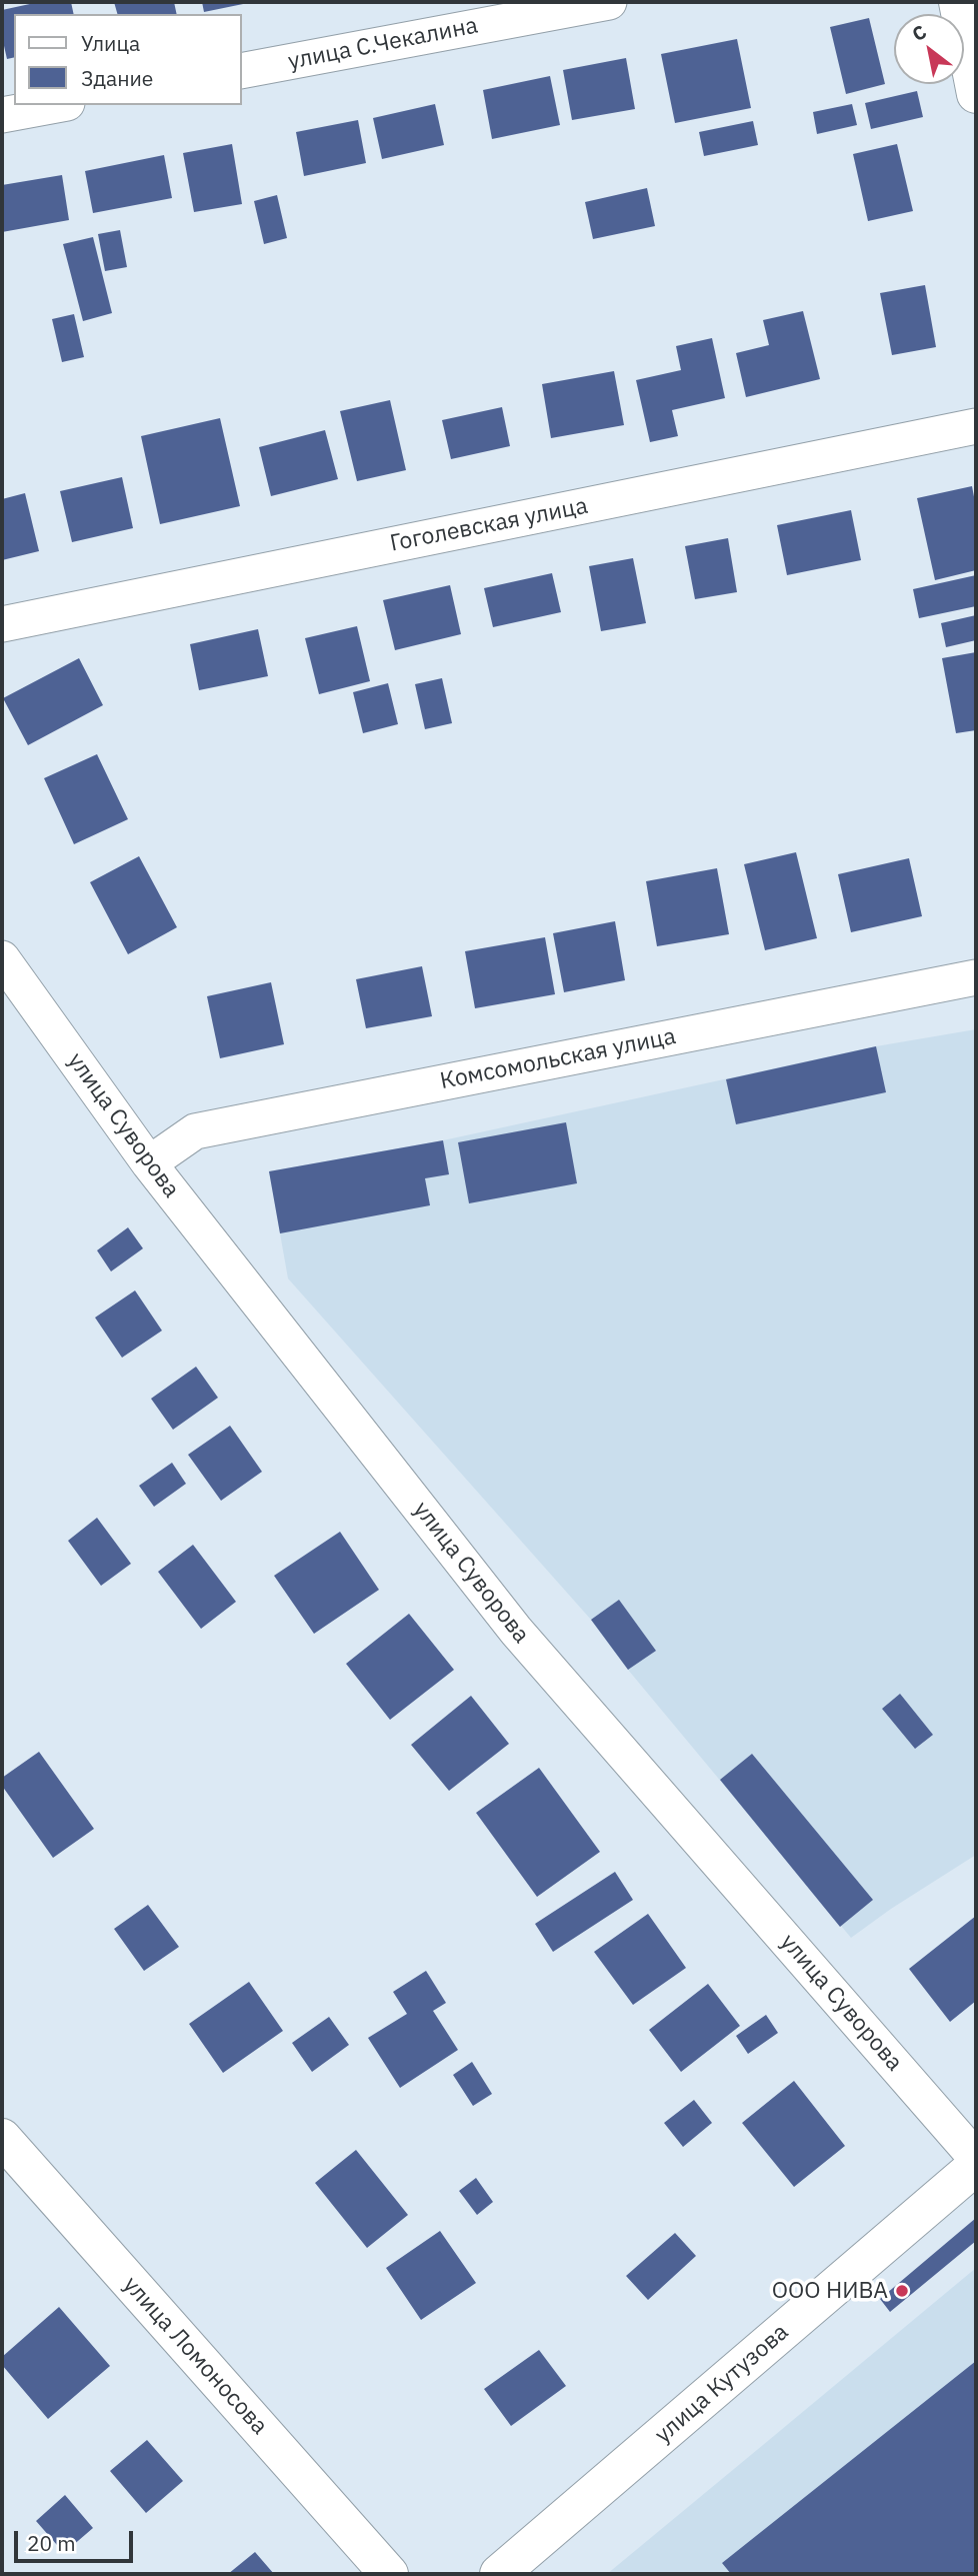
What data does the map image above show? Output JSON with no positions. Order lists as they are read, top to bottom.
{
  "streets": {
    "main road": ["улица Ломоносова", "улица Кутузова"],
    "street": [
      "улица С.Чекалина",
      "Гоголевская улица",
      "Комсомольская улица",
      "улица Суворова"
    ]
  },
  "crossings": [
    ["Комсомольская улица", "улица Суворова"]
  ],
  "places": ["ООО НИВА"],
  "legend": ["Улица", "Здание"],
  "scale_bar": "20 m",
  "north": "top left"
}
